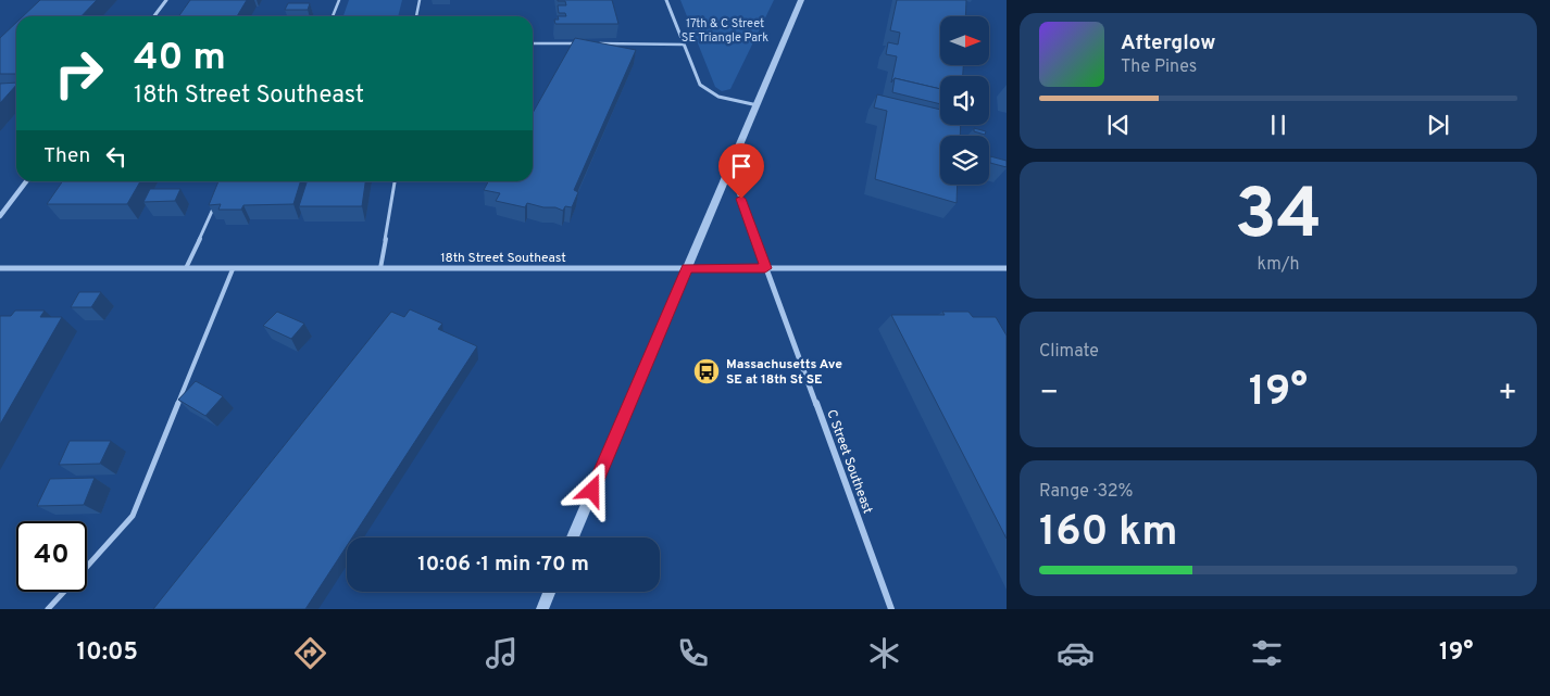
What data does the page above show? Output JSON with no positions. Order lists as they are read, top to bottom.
{
  "streets": {
    "street": ["18th Street Southeast", "C Street Southeast"]
  },
  "crossings": [
    ["18th Street Southeast", "C Street Southeast"]
  ],
  "parks": ["17th & C Street SE Triangle Park"],
  "places": {
    "bus stop": ["Massachusetts Ave SE at 18th St SE"]
  },
  "north": "right",
  "page": {
    "turn": ["40 m", "18th Street Southeast"],
    "song": ["Afterglow", "The Pines"],
    "then": "Then",
    "tile": [
      ["34", "km/h"],
      "Climate",
      ["Range · 32%", "160 km"]
    ],
    "heat": ["−", "19°", "+"],
    "limit": "40",
    "trip": "10:06 · 1 min · 70 m",
    "tabs": ["10:05", "19°"]
  }
}
